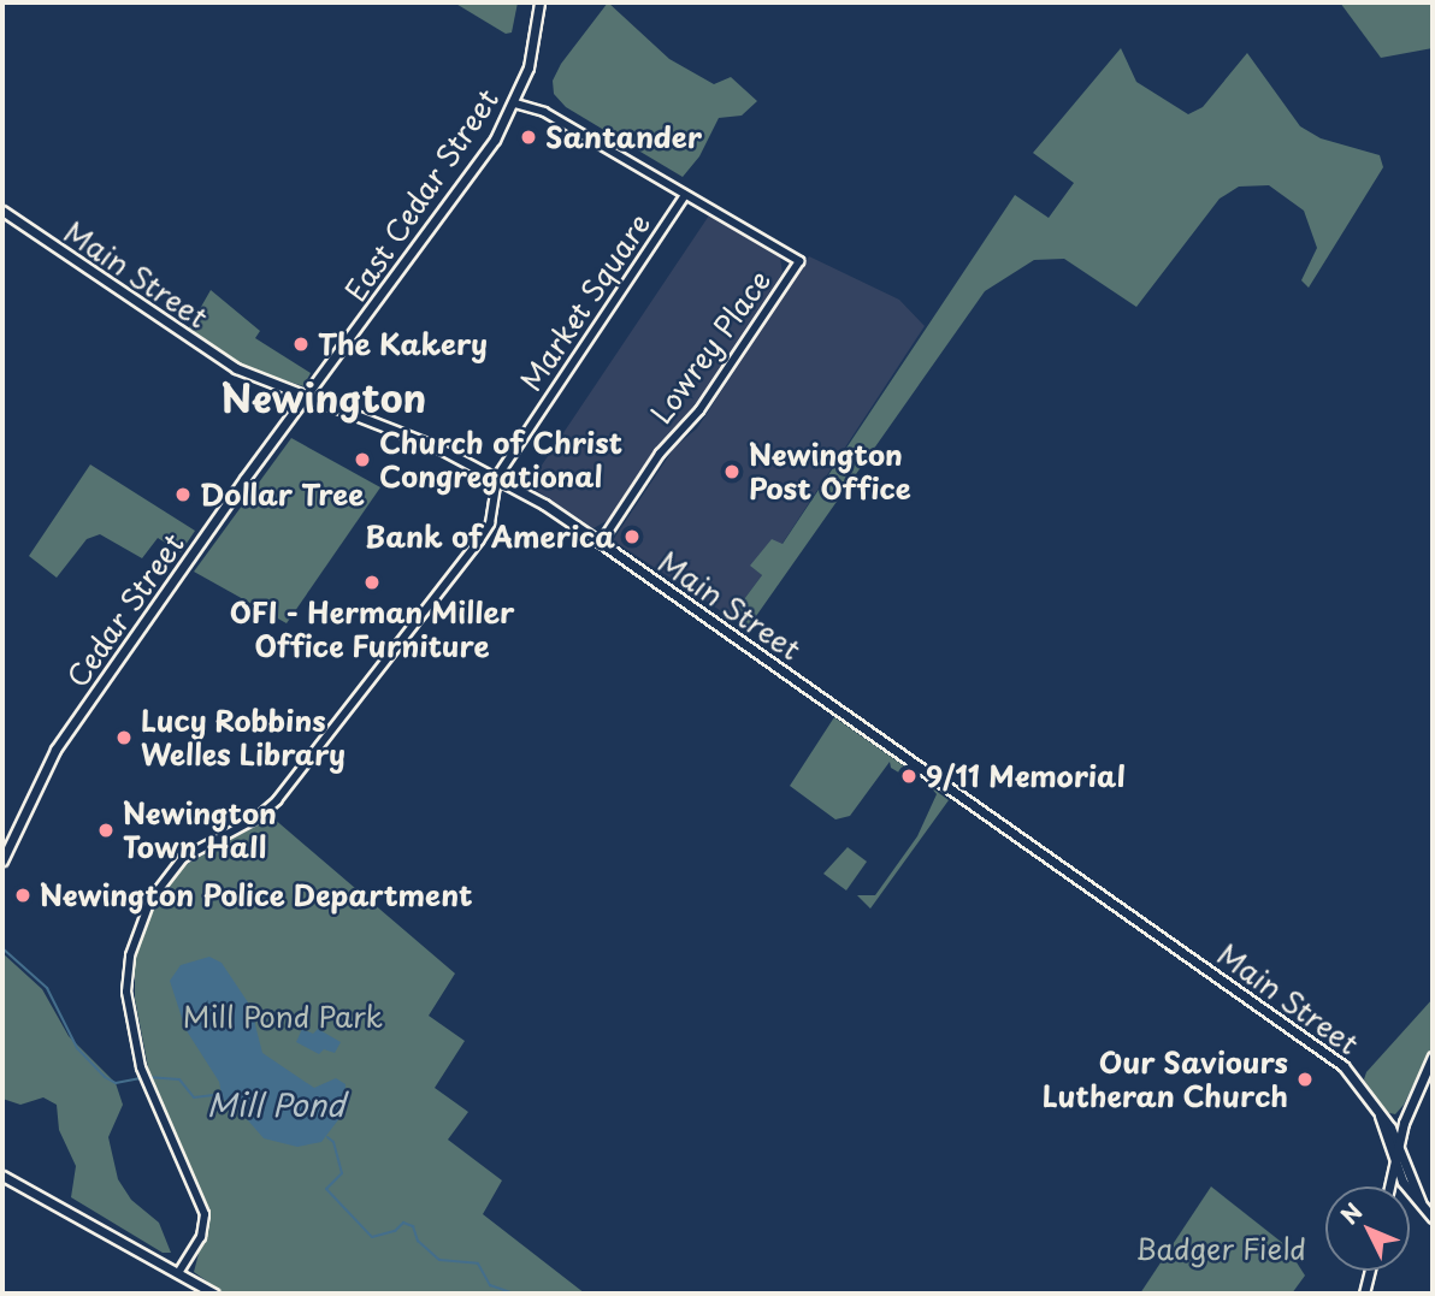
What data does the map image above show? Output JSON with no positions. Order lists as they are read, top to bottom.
{
  "streets": {
    "main road": ["East Cedar Street", "Main Street", "Cedar Street"],
    "street": ["Market Square", "Lowrey Place"]
  },
  "crossings": [
    ["East Cedar Street", "Main Street"],
    ["East Cedar Street", "Cedar Street"],
    ["Main Street", "Market Square"],
    ["Main Street", "Lowrey Place"],
    ["Main Street", "Cedar Street"],
    ["Market Square", "Lowrey Place"]
  ],
  "districts": ["Newington"],
  "water": ["Mill Pond"],
  "parks": ["Mill Pond Park", "Badger Field"],
  "places": [
    "Santander",
    "The Kakery",
    "Church of Christ Congregational",
    "Newington Post Office",
    "Dollar Tree",
    "Bank of America",
    "OFI - Herman Miller Office Furniture",
    "Lucy Robbins Welles Library",
    "9/11 Memorial",
    "Newington Town Hall",
    "Newington Police Department",
    "Our Saviours Lutheran Church"
  ],
  "north": "top left"
}
